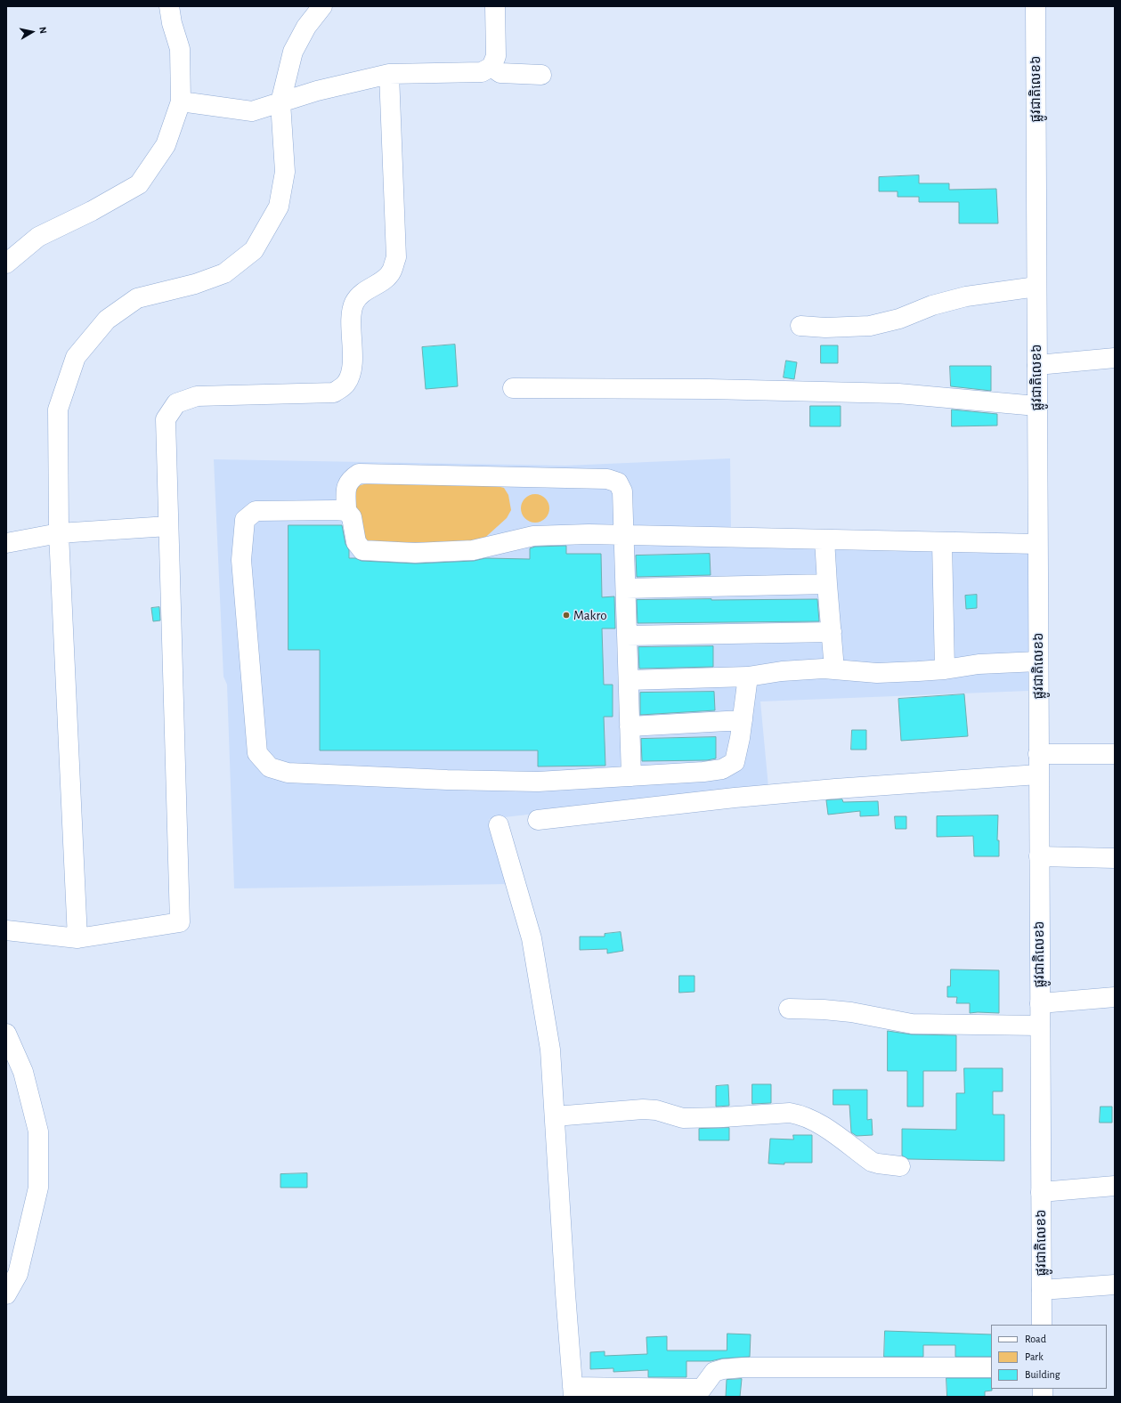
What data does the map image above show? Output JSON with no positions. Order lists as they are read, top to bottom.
{
  "streets": {
    "main road": ["ផ្លូវជាតិលេខ៦"]
  },
  "places": ["Makro"],
  "legend": ["Road", "Park", "Building"],
  "north": "right"
}
